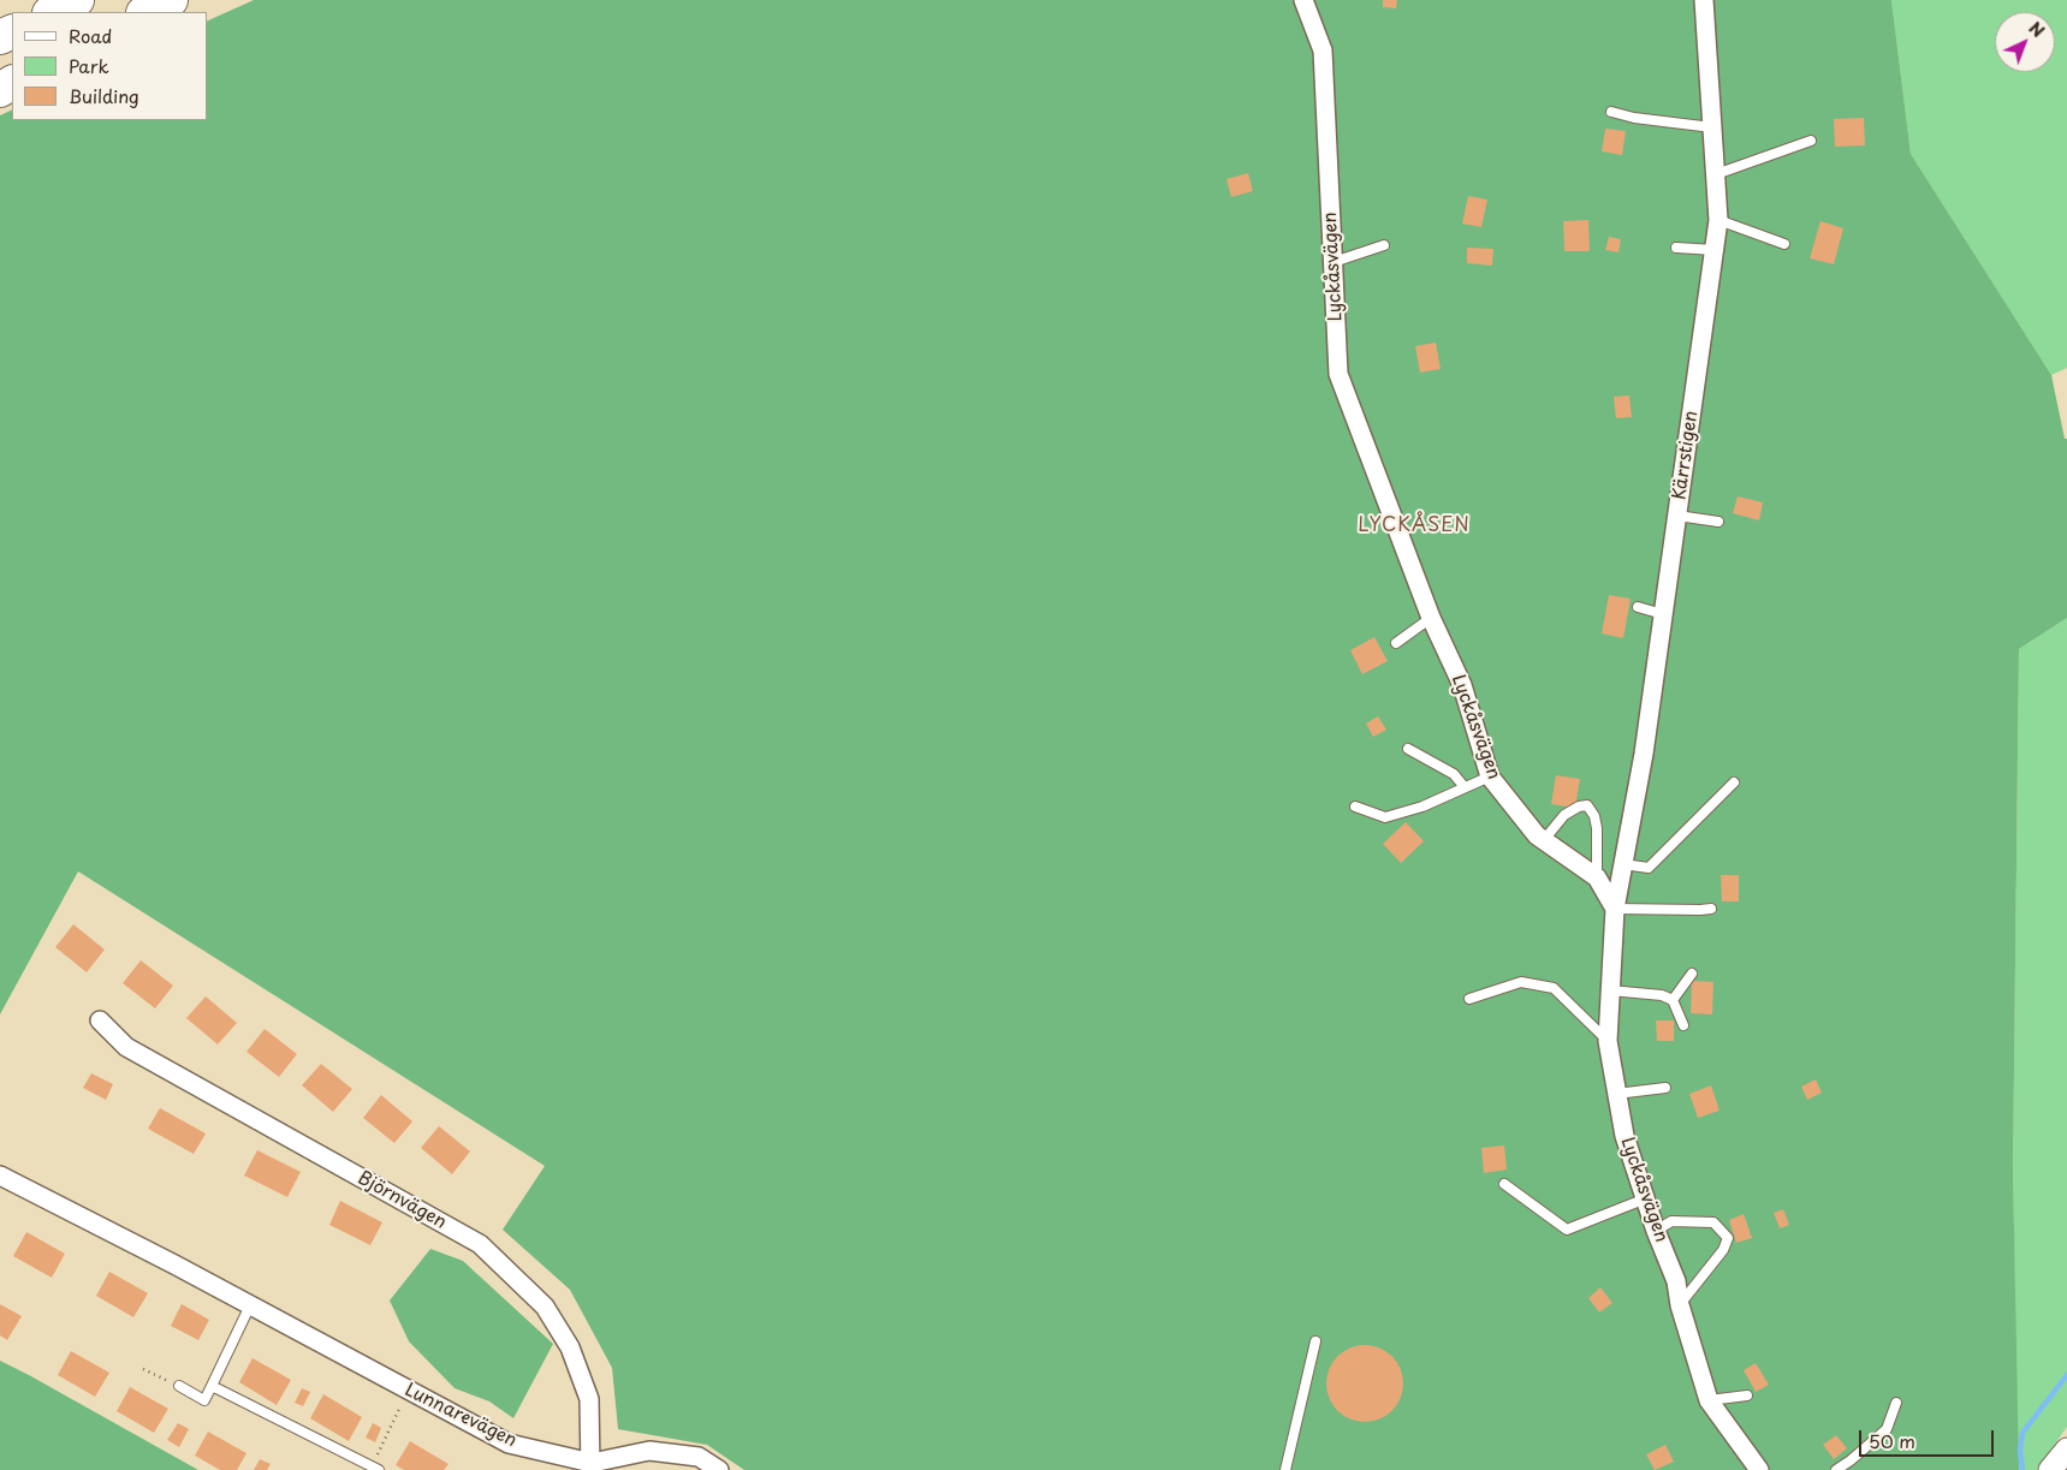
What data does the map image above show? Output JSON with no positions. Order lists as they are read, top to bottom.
{
  "streets": {
    "street": [
      "Lyckåsvägen",
      "Kärrstigen",
      "Björnvägen",
      "Lunnarevägen"
    ]
  },
  "crossings": [
    ["Lyckåsvägen", "Kärrstigen"],
    ["Björnvägen", "Lunnarevägen"]
  ],
  "districts": ["LYCKÅSEN"],
  "legend": ["Road", "Park", "Building"],
  "scale_bar": "50 m",
  "north": "top right"
}
